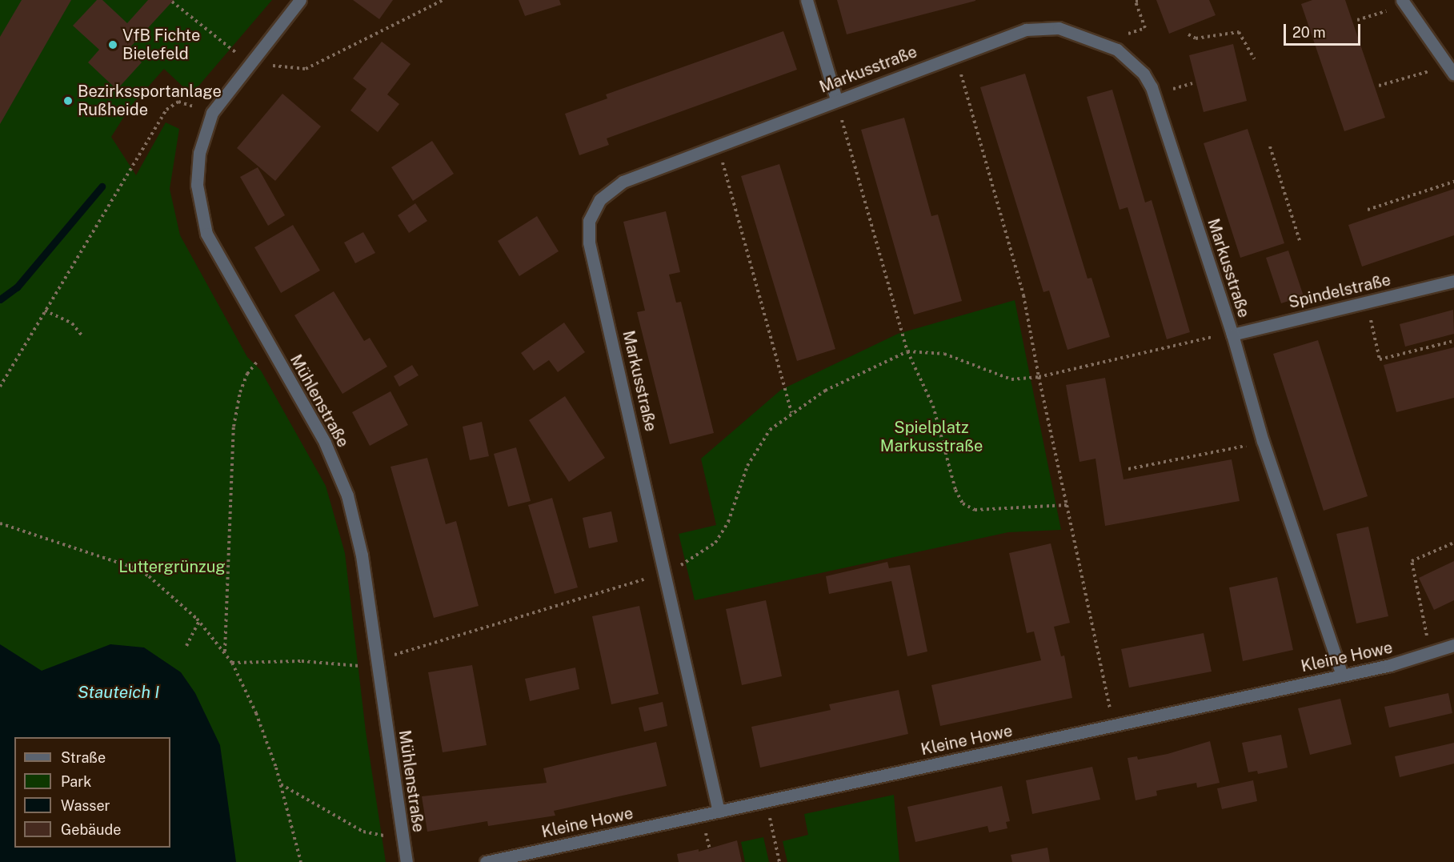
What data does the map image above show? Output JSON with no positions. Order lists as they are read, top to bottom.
{
  "streets": {
    "street": [
      "Markusstraße",
      "Spindelstraße",
      "Mühlenstraße",
      "Kleine Howe"
    ]
  },
  "crossings": [
    ["Markusstraße", "Spindelstraße"],
    ["Markusstraße", "Kleine Howe"]
  ],
  "water": ["Stauteich I"],
  "parks": ["Spielplatz Markusstraße", "Luttergrünzug"],
  "places": ["VfB Fichte Bielefeld", "Bezirkssportanlage Rußheide"],
  "legend": [
    "Straße",
    "Park",
    "Wasser",
    "Gebäude"
  ],
  "scale_bar": "20 m"
}
